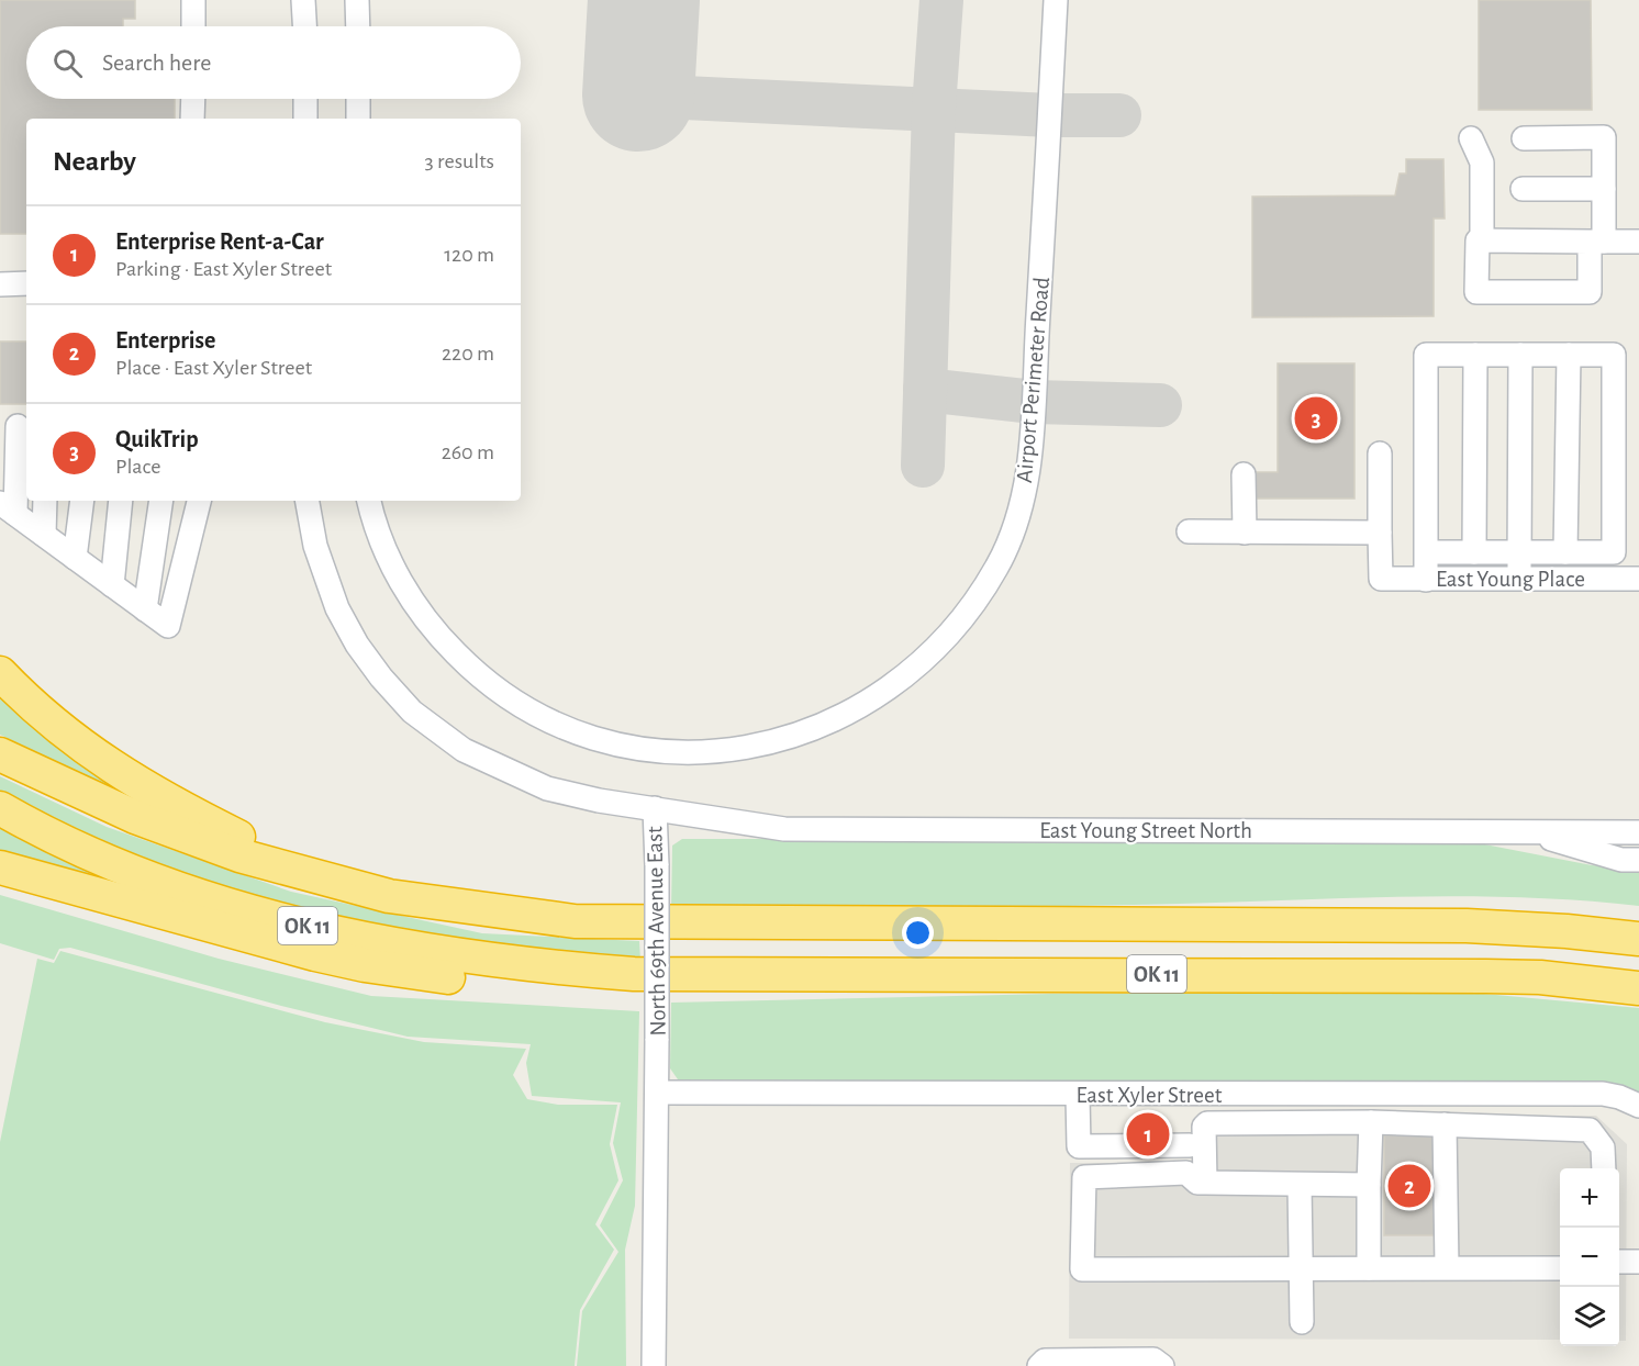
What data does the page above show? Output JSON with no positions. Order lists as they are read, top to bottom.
{
  "streets": {
    "highway": ["OK 11"],
    "street": [
      "Airport Perimeter Road",
      "East Young Place",
      "East Young Street North",
      "North 69th Avenue East",
      "East Xyler Street"
    ]
  },
  "crossings": [
    ["East Young Street North", "North 69th Avenue East"],
    ["North 69th Avenue East", "East Xyler Street"]
  ],
  "page": {
    "search": "Search here",
    "heading": ["Nearby", "3 results"],
    "list": [
      {
        "mark": "1",
        "name": "Enterprise Rent-a-Car",
        "note": "Parking · East Xyler Street",
        "value": "120 m"
      },
      {
        "mark": "2",
        "name": "Enterprise",
        "note": "Place · East Xyler Street",
        "value": "220 m"
      },
      {
        "mark": "3",
        "name": "QuikTrip",
        "note": "Place",
        "value": "260 m"
      }
    ],
    "pins": ["3", "1", "2"],
    "map_buttons": ["+", "−"]
  }
}
